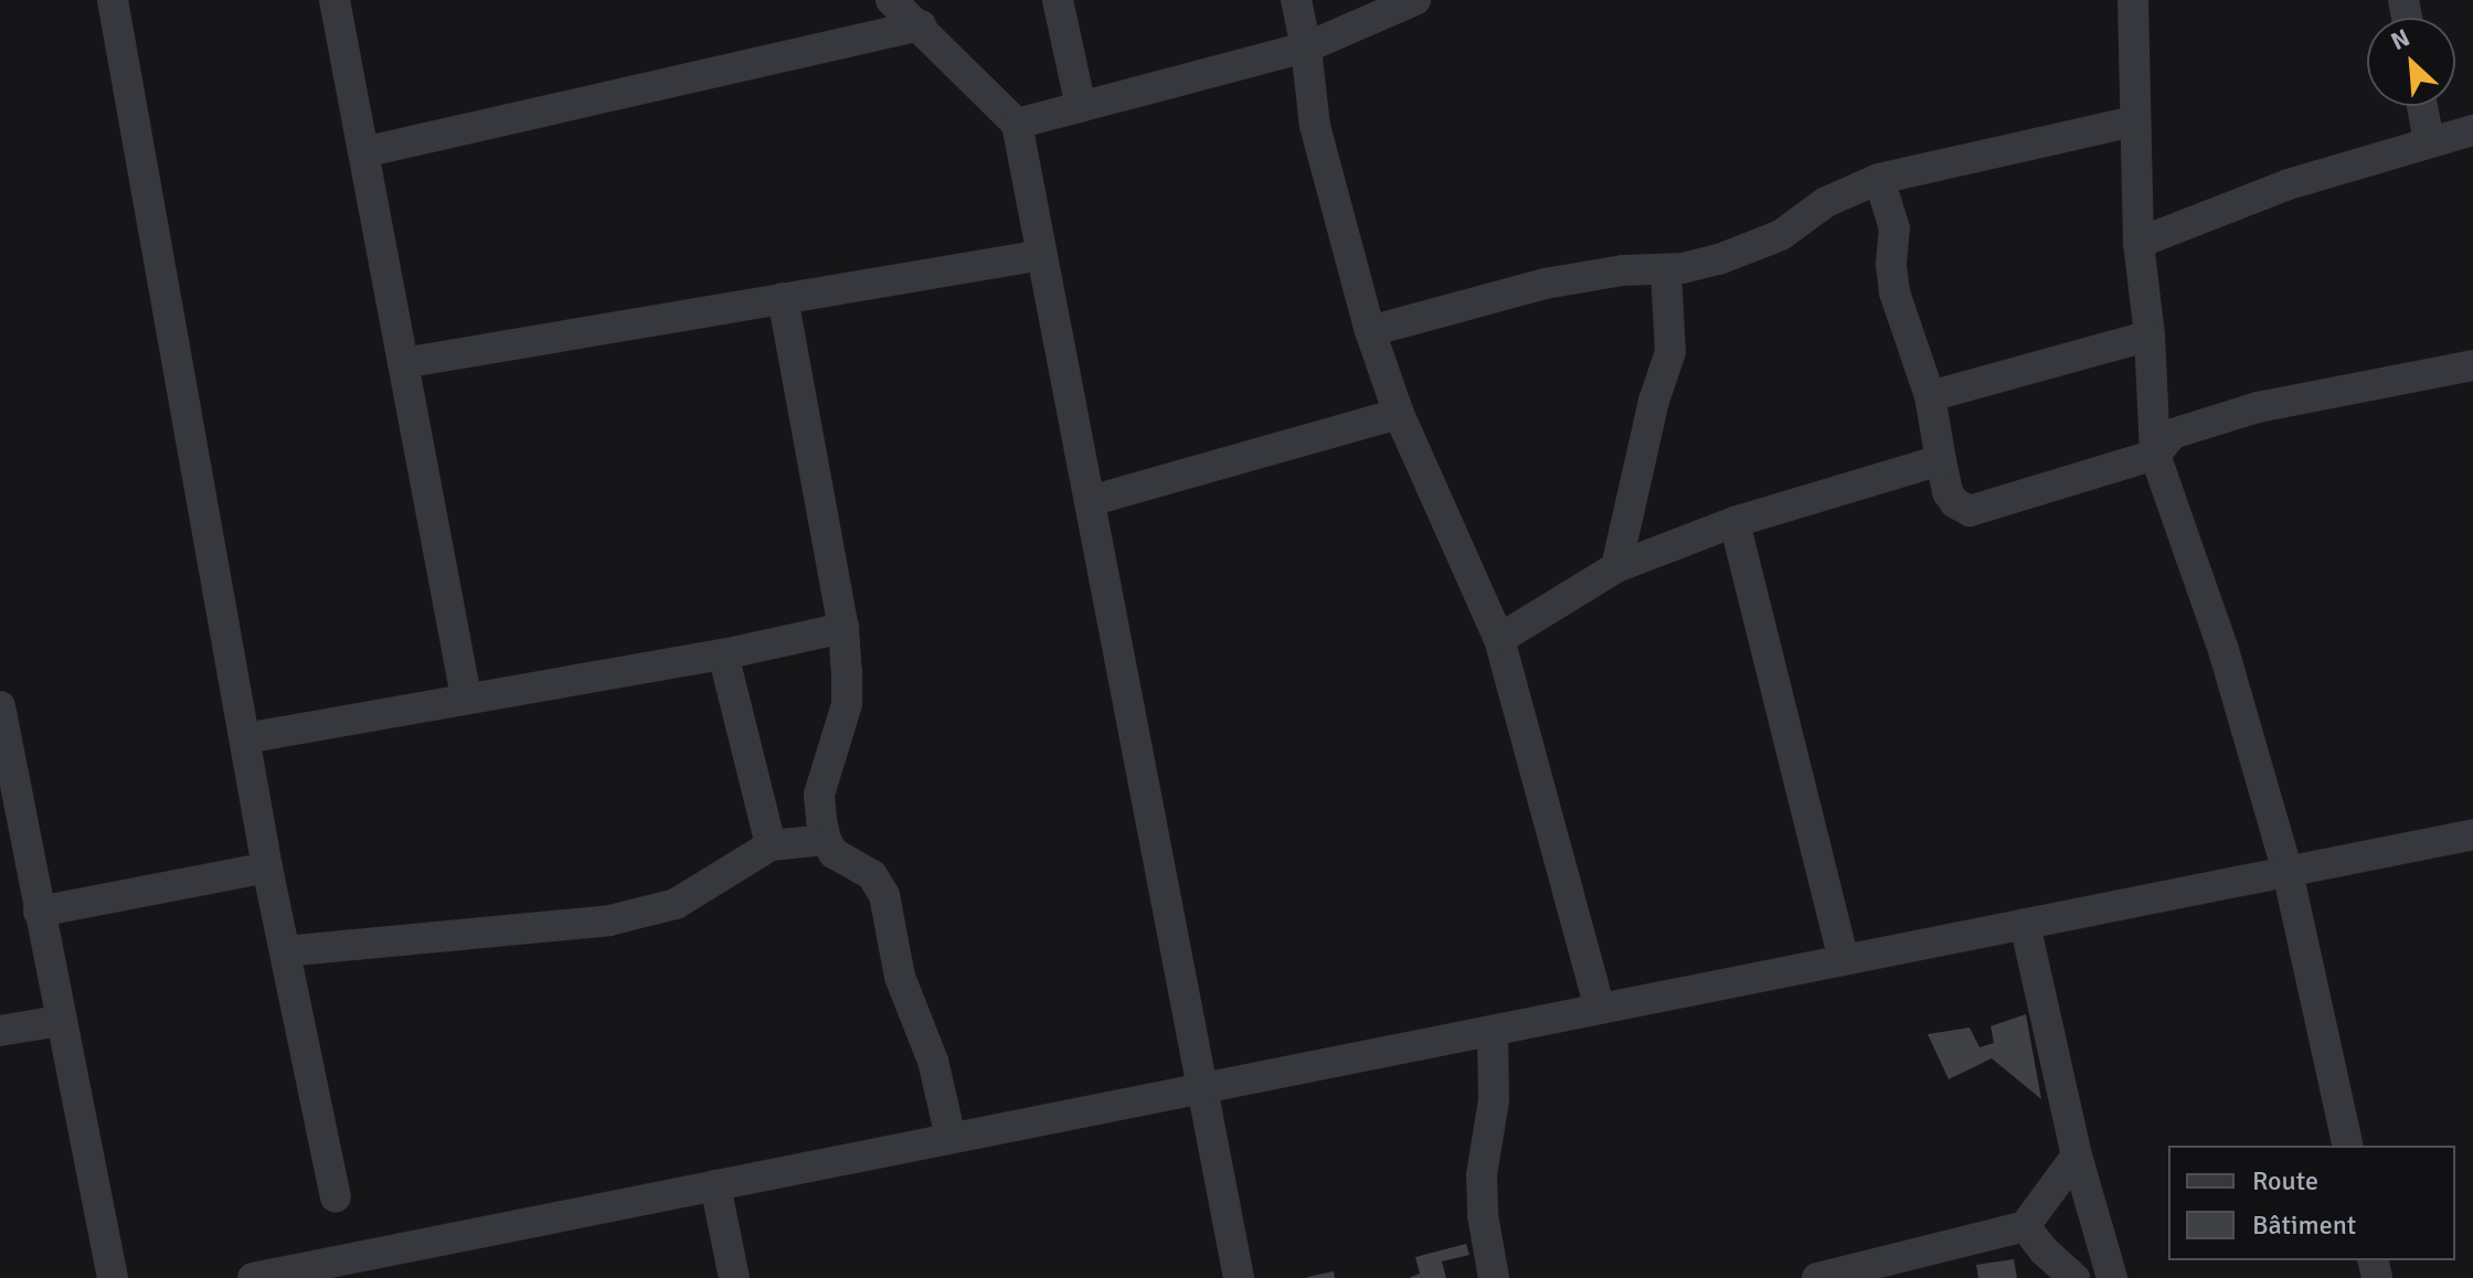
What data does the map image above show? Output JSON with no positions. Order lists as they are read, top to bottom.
{
  "legend": ["Route", "Bâtiment"],
  "north": "top left"
}
